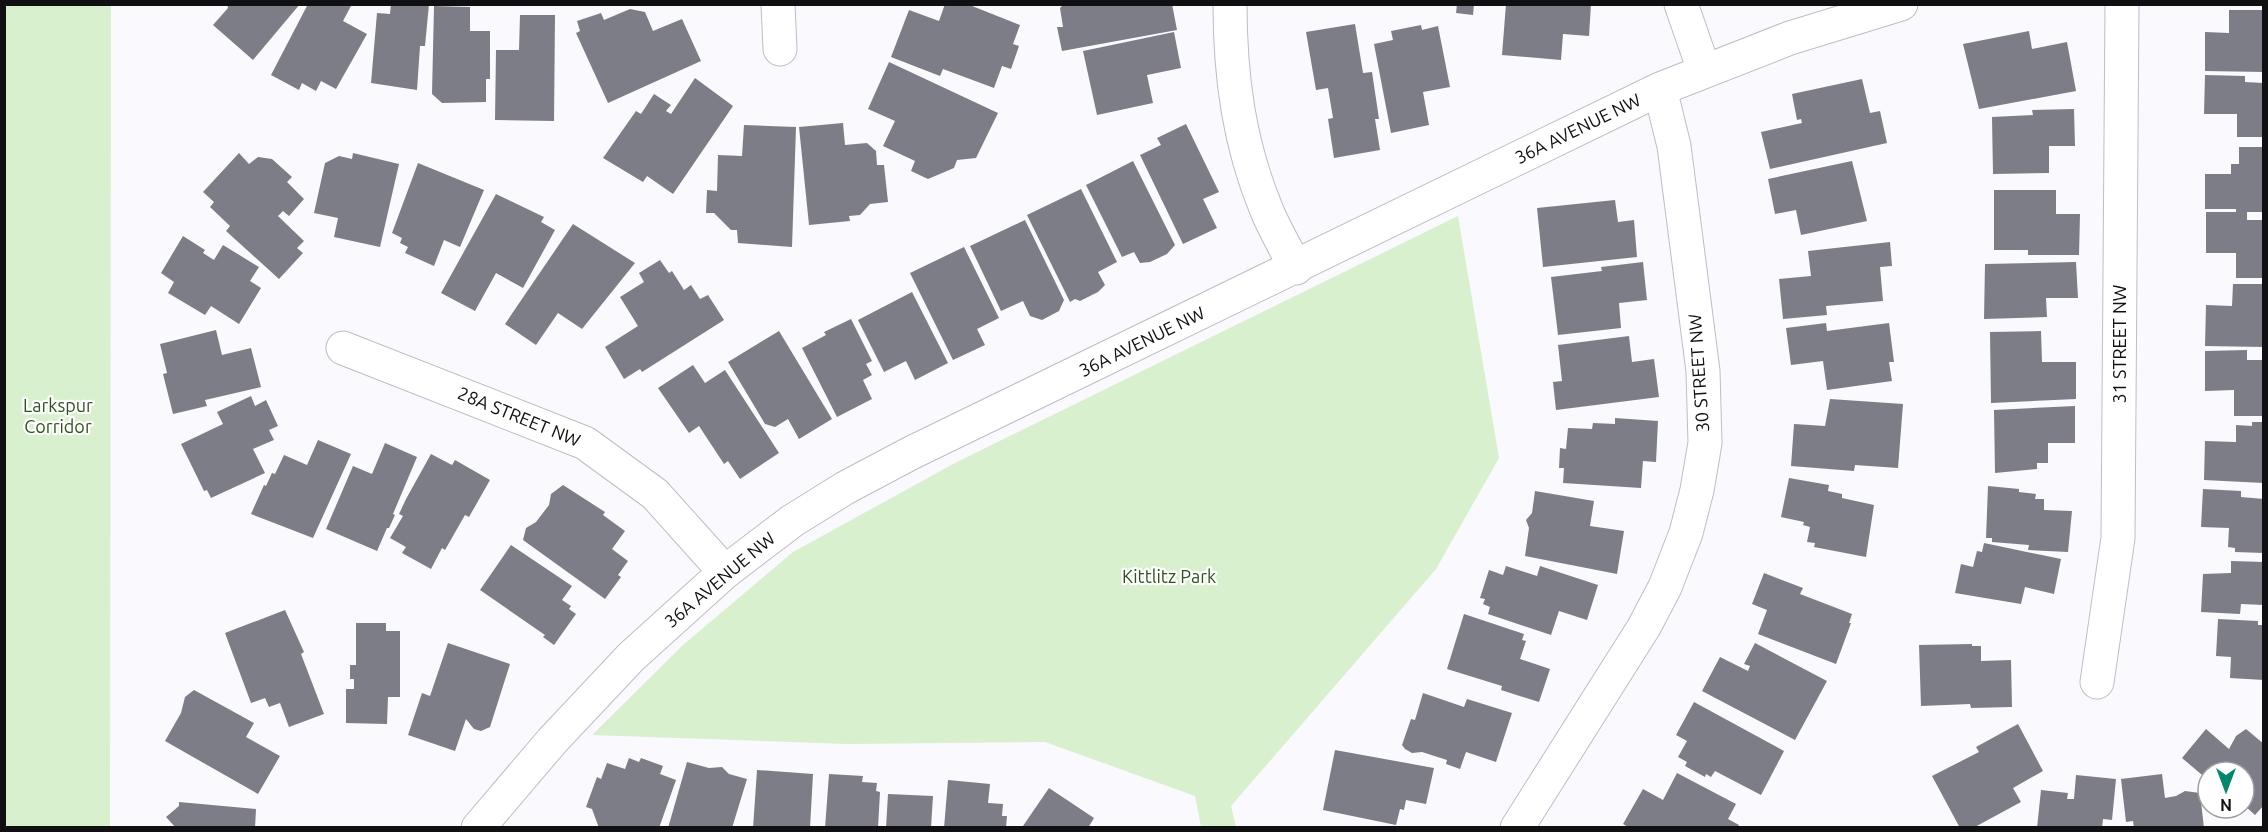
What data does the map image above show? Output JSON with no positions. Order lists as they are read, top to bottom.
{
  "streets": {
    "street": [
      "36A AVENUE NW",
      "31 STREET NW",
      "30 STREET NW",
      "28A STREET NW"
    ]
  },
  "crossings": [
    ["36A AVENUE NW", "30 STREET NW"],
    ["36A AVENUE NW", "28A STREET NW"]
  ],
  "parks": ["Larkspur Corridor", "Kittlitz Park"],
  "north": "bottom"
}
